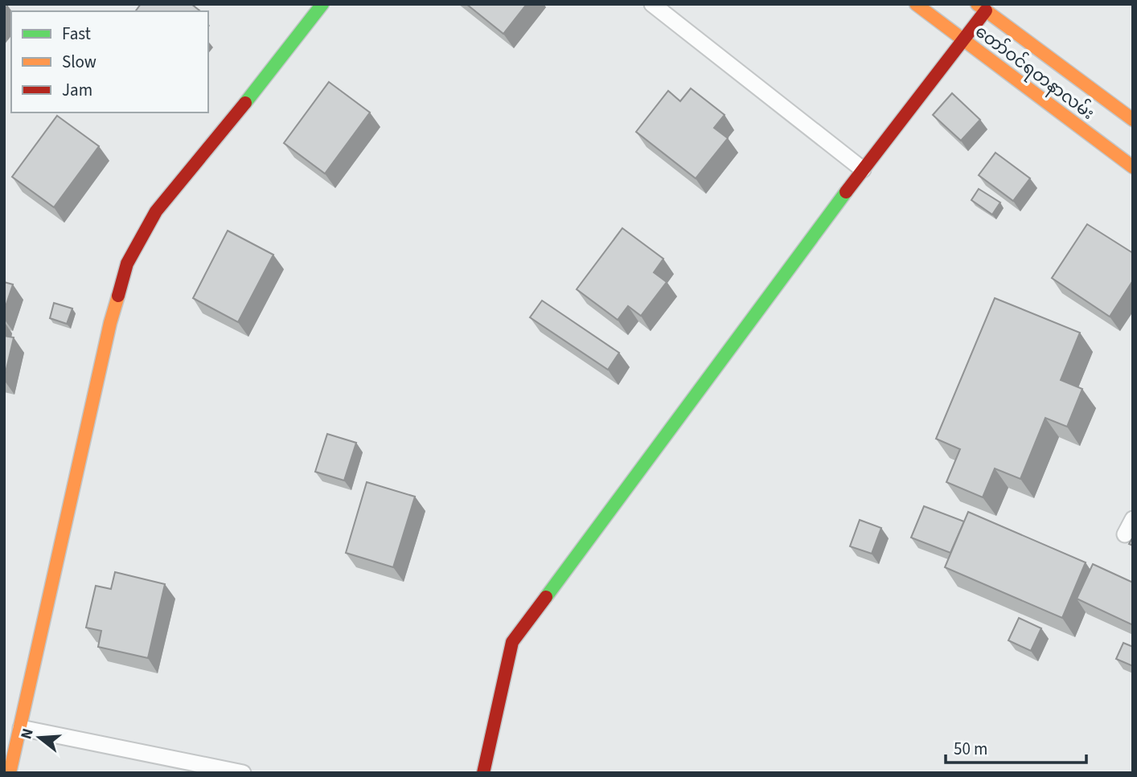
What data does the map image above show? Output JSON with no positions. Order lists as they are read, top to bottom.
{
  "streets": {
    "street": ["တော်ဝင်ရတနာလမ်း"]
  },
  "legend": ["Fast", "Slow", "Jam"],
  "scale_bar": "50 m",
  "north": "left"
}
